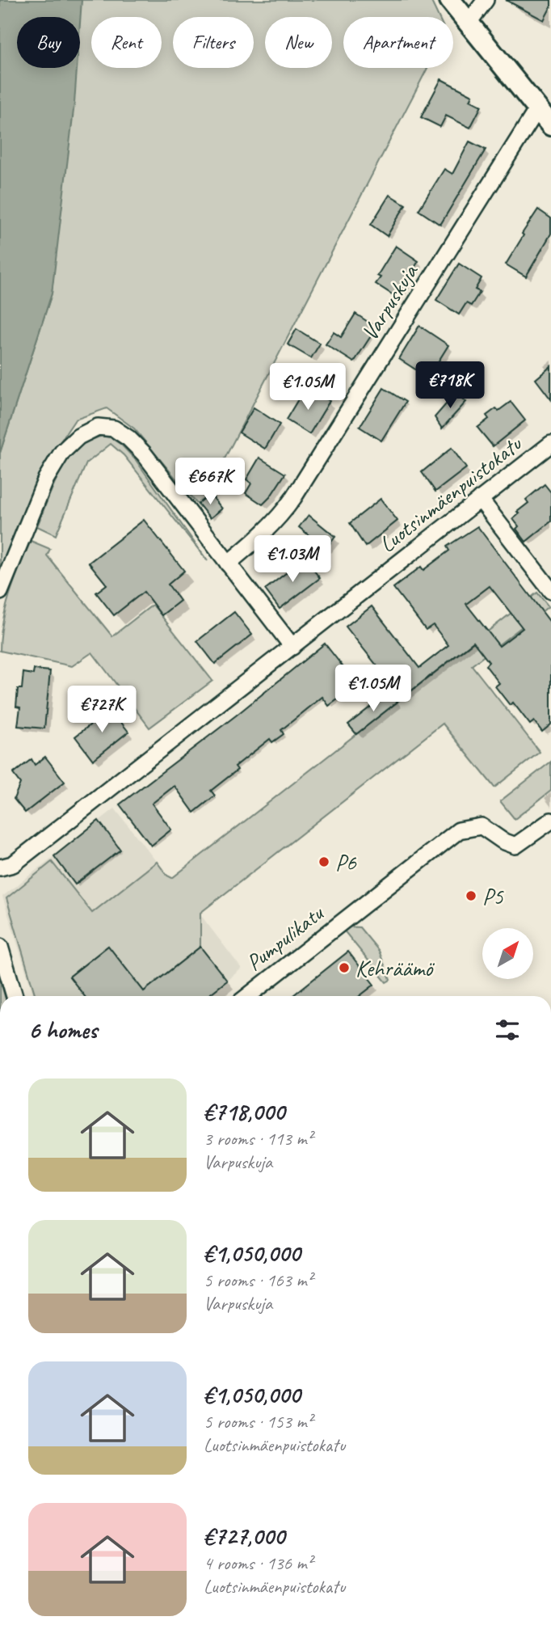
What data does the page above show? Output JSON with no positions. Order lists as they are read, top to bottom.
{
  "streets": {
    "street": ["Varpuskuja", "Luotsinmäenpuistokatu", "Pumpulikatu"]
  },
  "places": ["P6", "P5", "Kehräämö"],
  "north": "top right",
  "page": {
    "chip": [
      "Buy",
      "Rent",
      "Filters",
      "New",
      "Apartment"
    ],
    "price": [
      "€718K",
      "€1.05M",
      "€667K",
      "€1.03M",
      "€1.05M",
      "€727K"
    ],
    "heading": "6 homes",
    "list": [
      {
        "name": "€718,000",
        "note": "3 rooms · 113 m² · Varpuskuja"
      },
      {
        "name": "€1,050,000",
        "note": "5 rooms · 163 m² · Varpuskuja"
      },
      {
        "name": "€1,050,000",
        "note": "5 rooms · 153 m² · Luotsinmäenpuistokatu"
      },
      {
        "name": "€727,000",
        "note": "4 rooms · 136 m² · Luotsinmäenpuistokatu"
      }
    ]
  }
}
